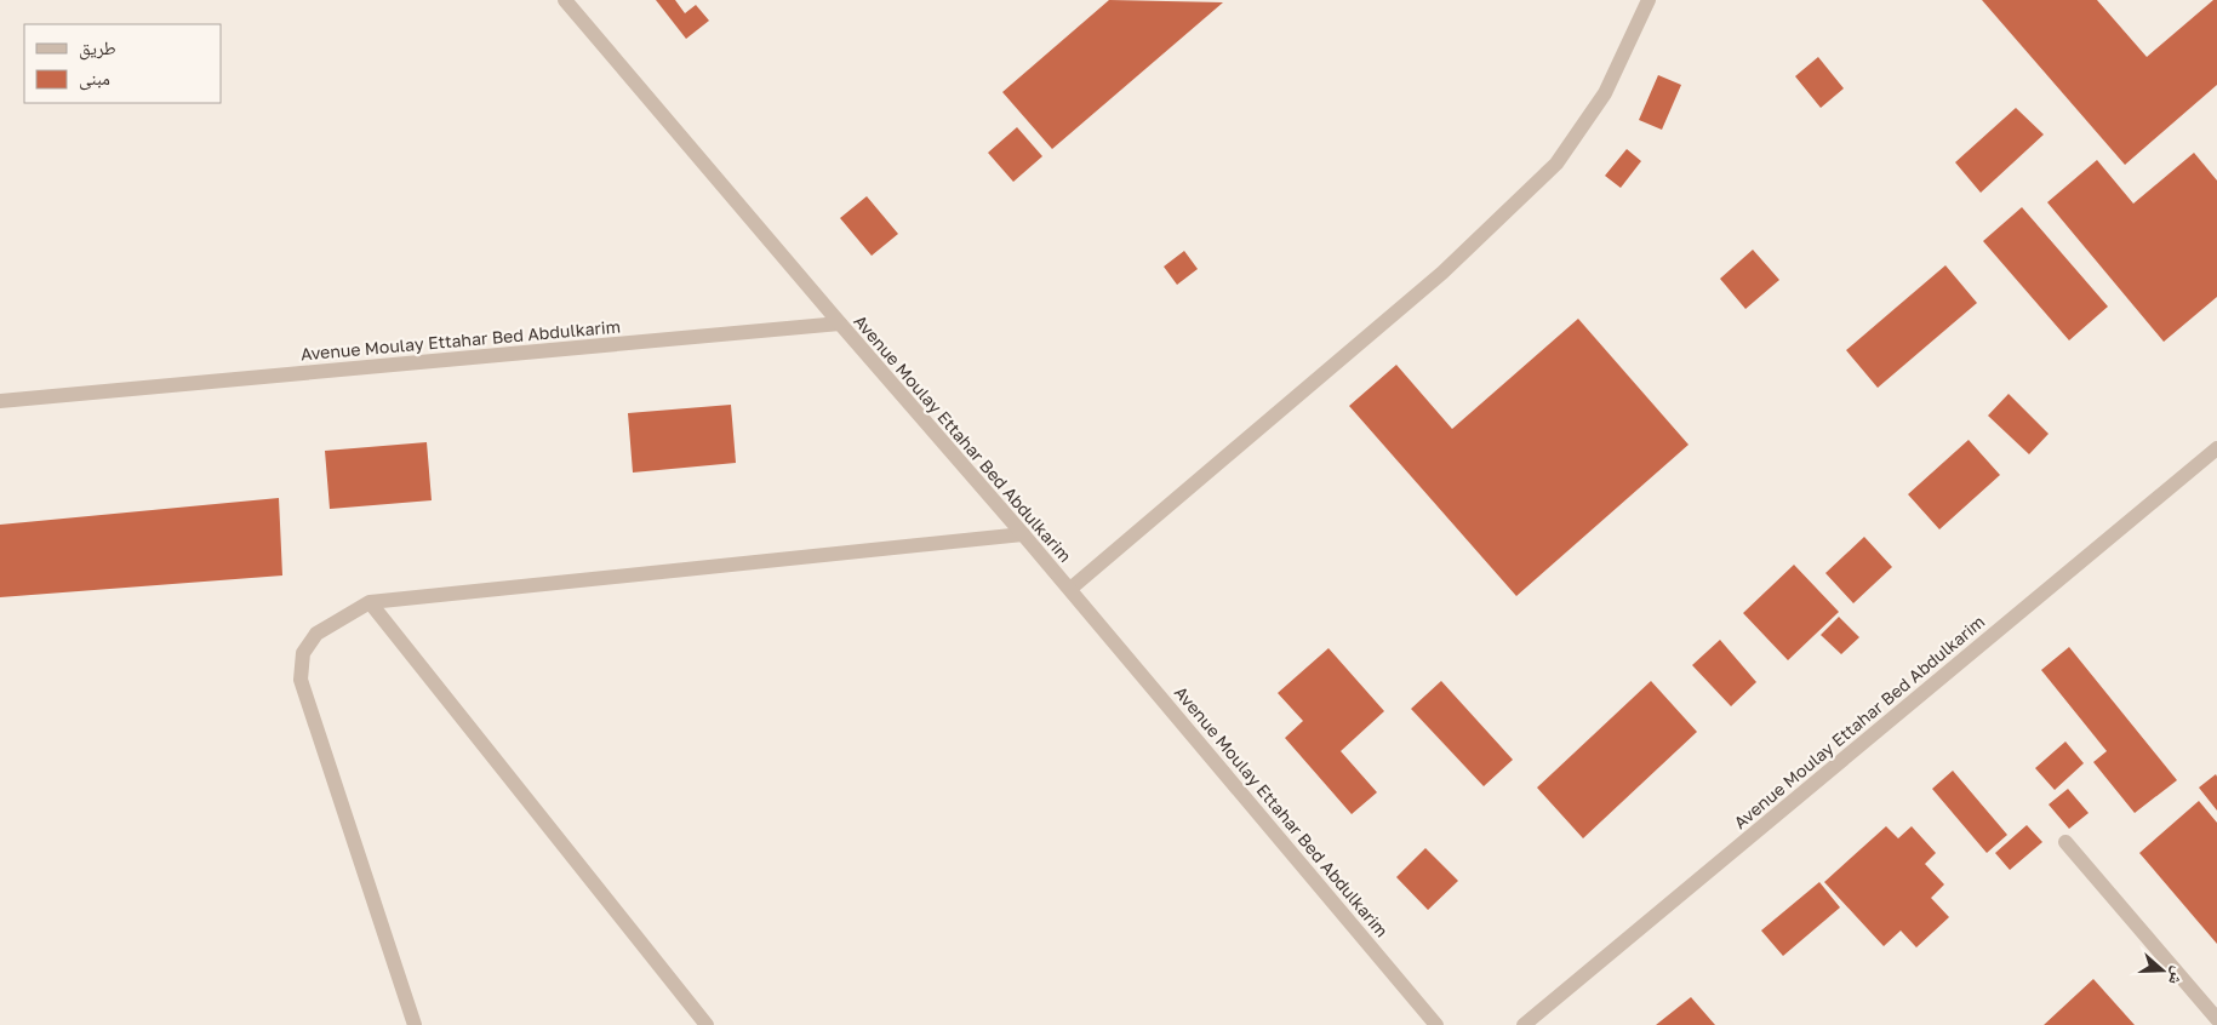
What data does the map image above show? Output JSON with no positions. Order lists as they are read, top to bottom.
{
  "streets": {
    "street": ["Avenue Moulay Ettahar Bed Abdulkarim"]
  },
  "legend": ["طريق", "مبنى"],
  "north": "right"
}
